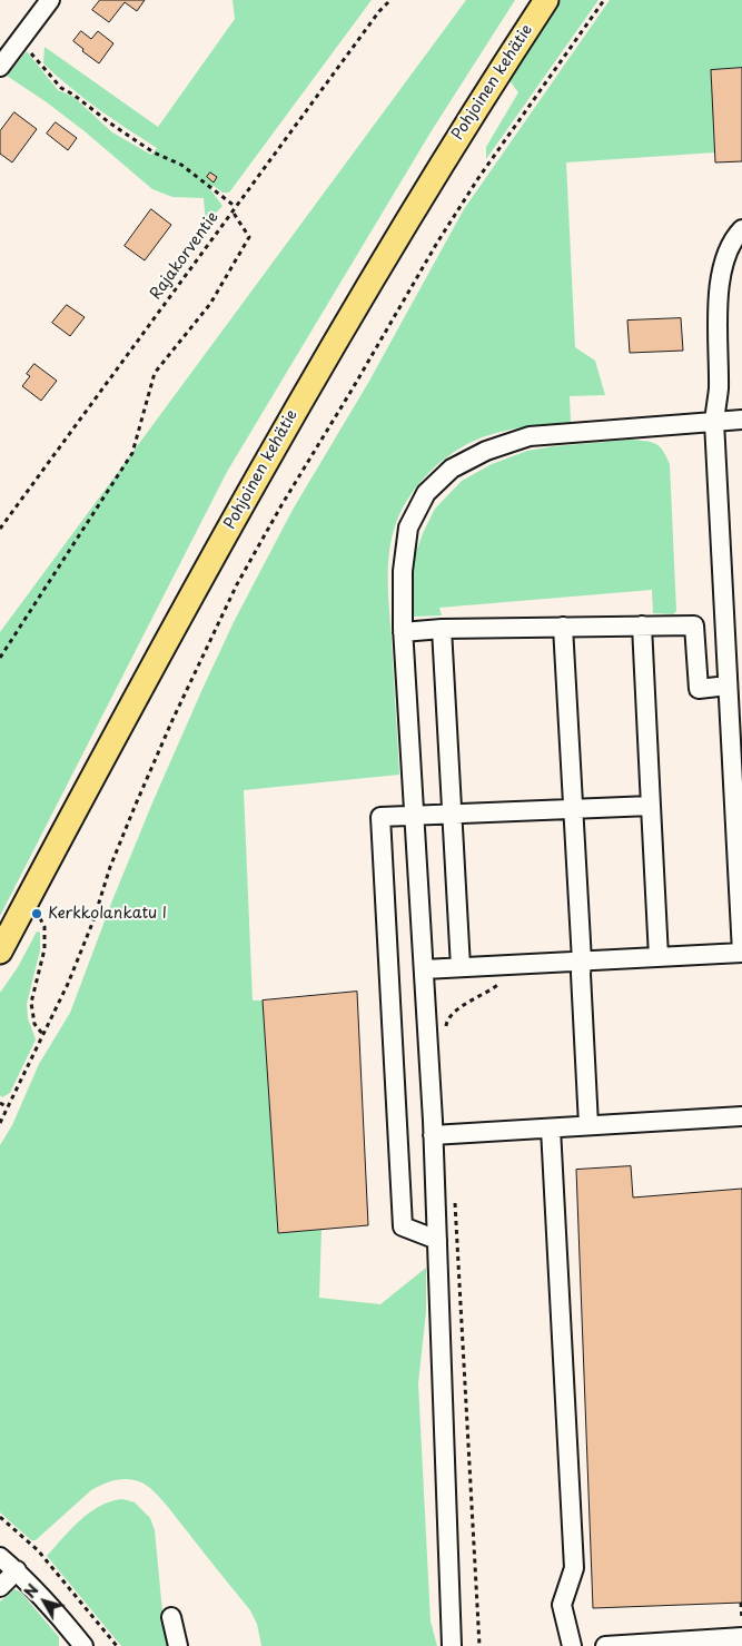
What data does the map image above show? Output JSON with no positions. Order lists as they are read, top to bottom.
{
  "streets": {
    "main road": ["Pohjoinen kehätie"],
    "path": ["Rajakorventie"]
  },
  "places": ["Kerkkolankatu I"],
  "north": "top left"
}
